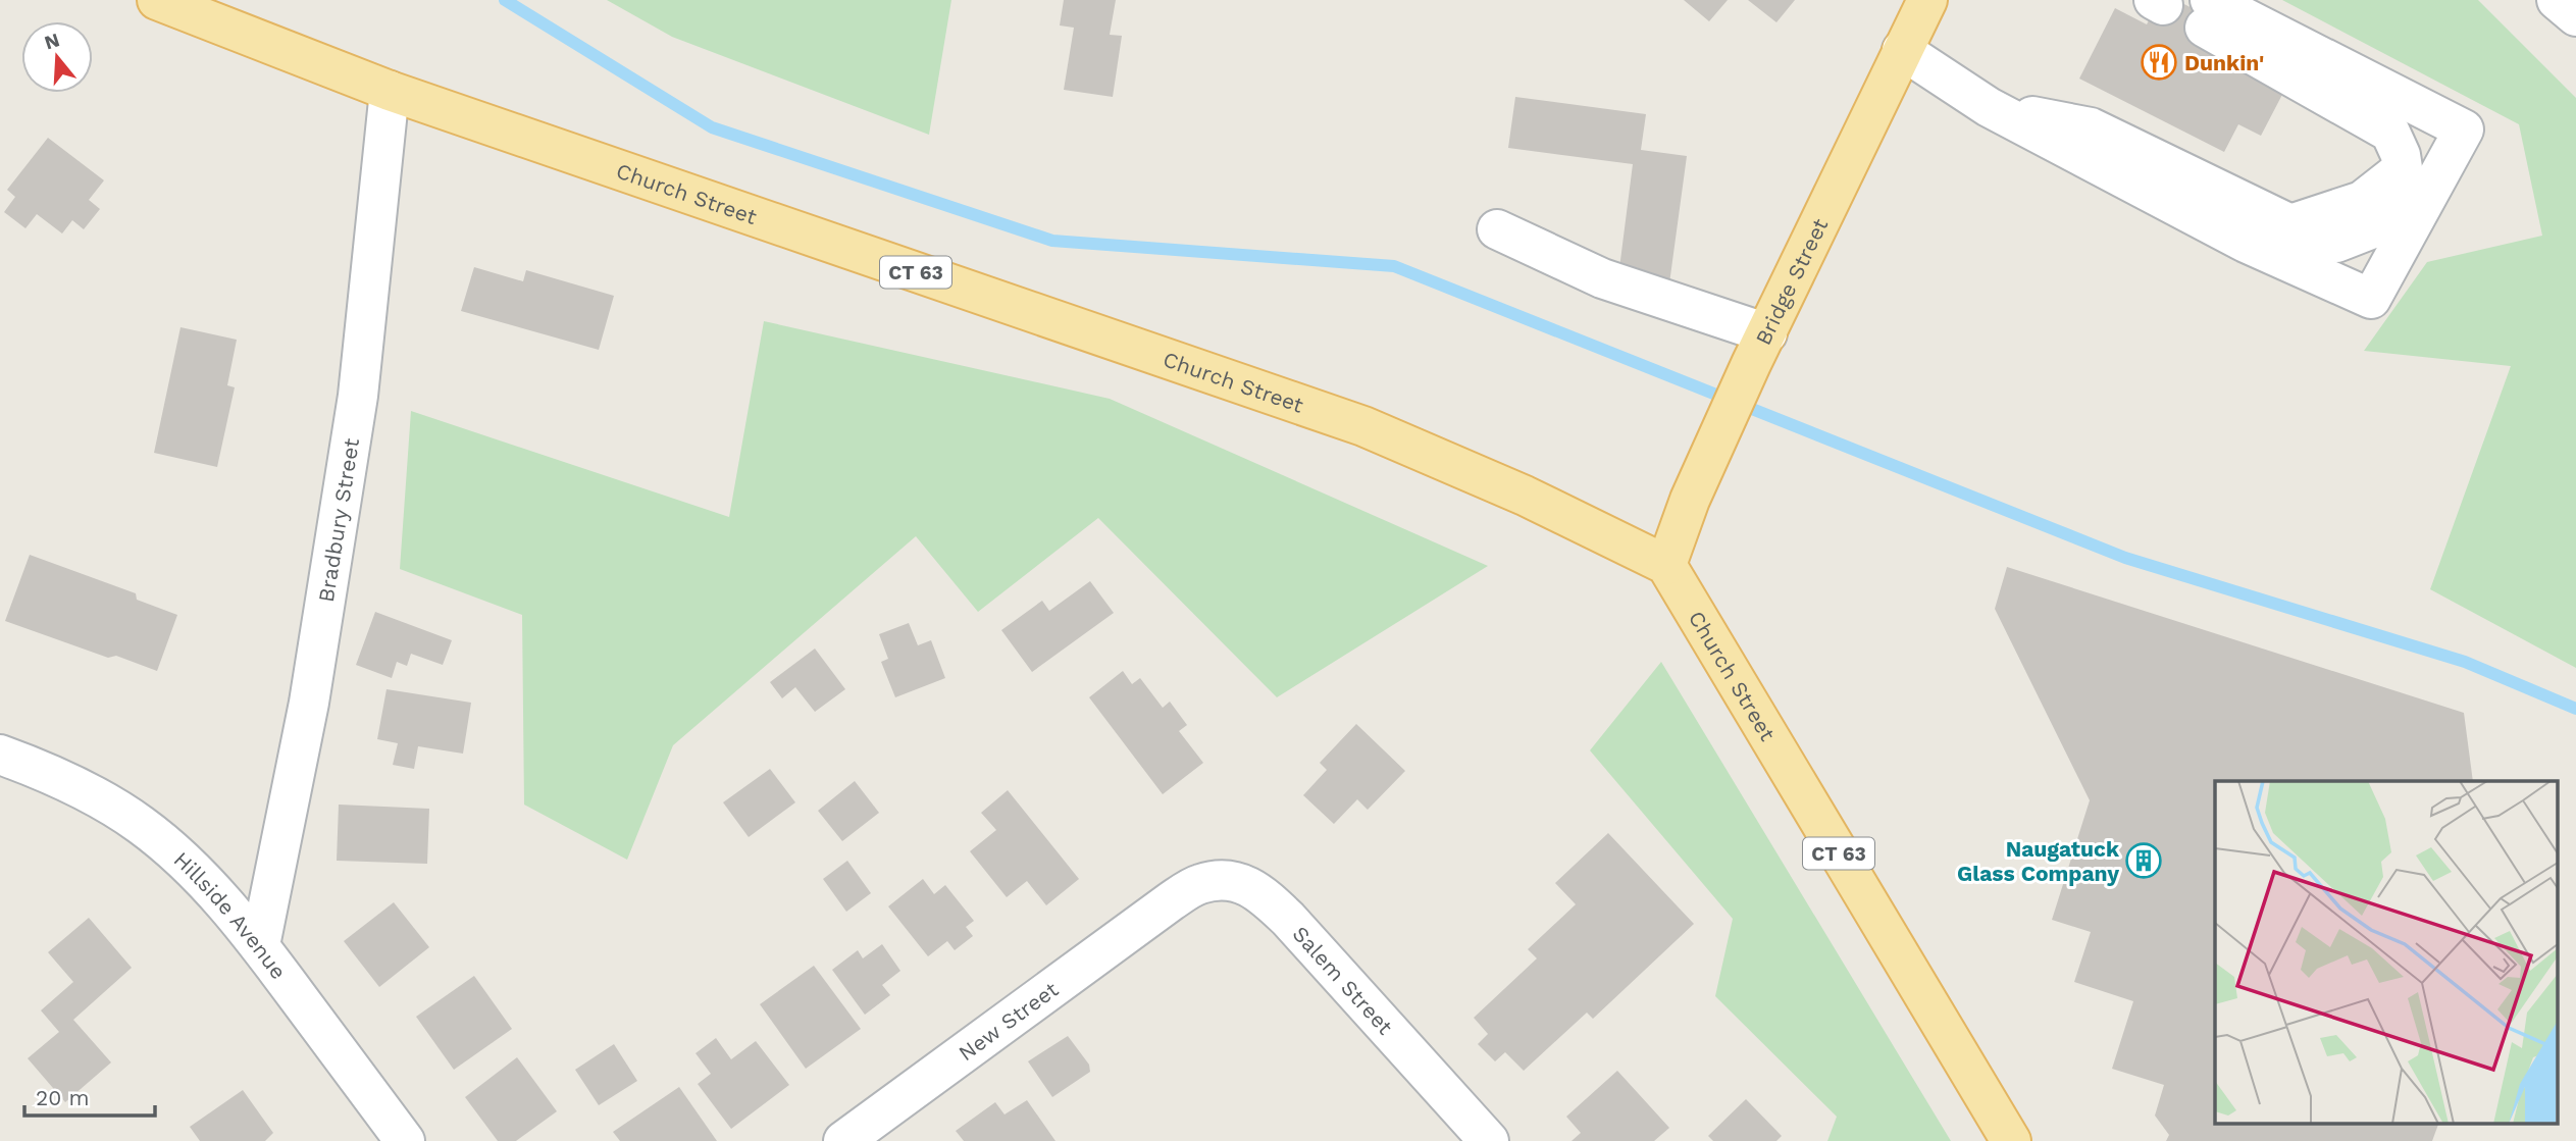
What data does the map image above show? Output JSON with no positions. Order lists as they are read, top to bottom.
{
  "streets": {
    "main road": ["Church Street", "CT 63", "Bridge Street"],
    "street": [
      "Bradbury Street",
      "Hillside Avenue",
      "Salem Street",
      "New Street"
    ]
  },
  "crossings": [
    ["Church Street", "Bridge Street"],
    ["Church Street", "Bradbury Street"],
    ["Bradbury Street", "Hillside Avenue"],
    ["Salem Street", "New Street"]
  ],
  "places": {
    "restaurant": ["Dunkin'"],
    "building": ["Naugatuck Glass Company"]
  },
  "scale_bar": "20 m",
  "north": "top"
}
